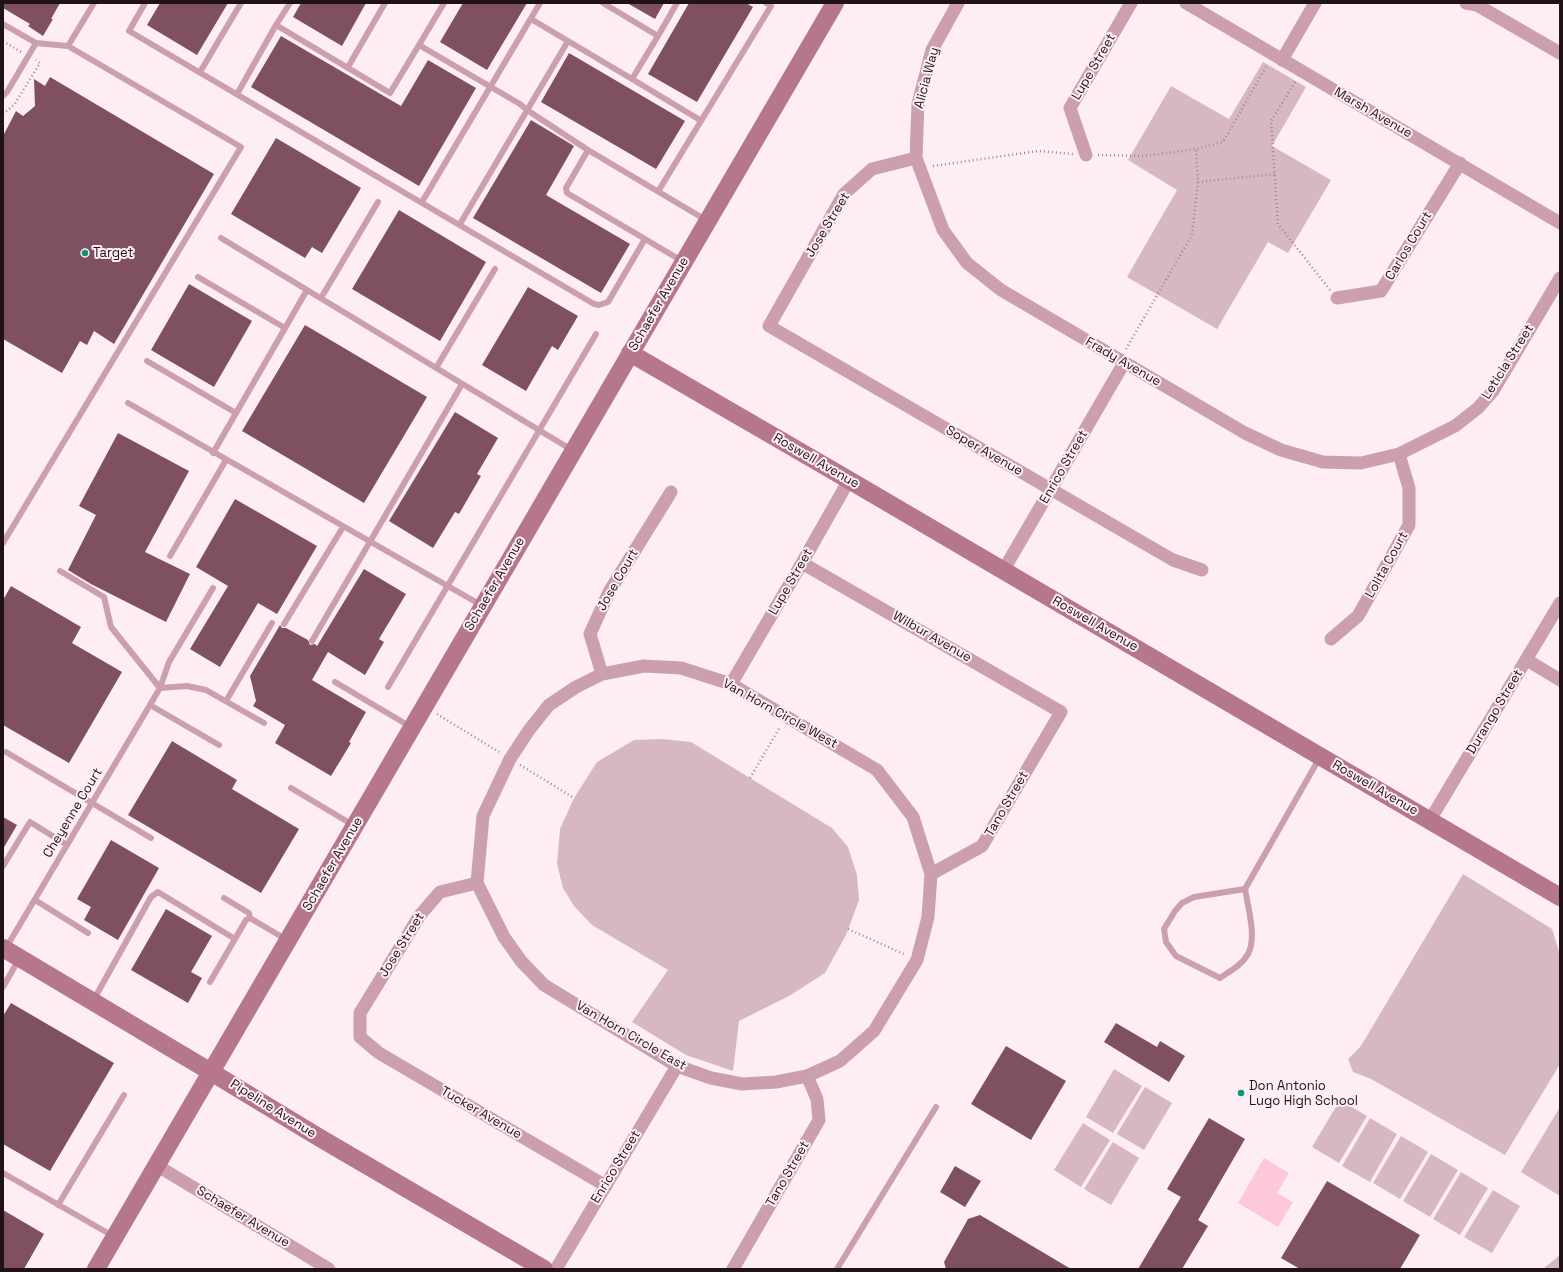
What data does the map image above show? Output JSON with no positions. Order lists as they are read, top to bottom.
{
  "streets": {
    "main road": ["Schaefer Avenue", "Roswell Avenue", "Pipeline Avenue"],
    "street": [
      "Lupe Street",
      "Alicia Way",
      "Marsh Avenue",
      "Jose Street",
      "Carlos Court",
      "Frady Avenue",
      "Leticia Street",
      "Soper Avenue",
      "Enrico Street",
      "Lolita Court",
      "Jose Court",
      "Wilbur Avenue",
      "Durango Street",
      "Van Horn Circle West",
      "Tano Street",
      "Van Horn Circle East",
      "Tucker Avenue"
    ],
    "lane": ["Cheyenne Court"]
  },
  "crossings": [
    ["Lupe Street", "Roswell Avenue"],
    ["Lupe Street", "Wilbur Avenue"],
    ["Lupe Street", "Van Horn Circle West"],
    ["Alicia Way", "Jose Street"],
    ["Alicia Way", "Frady Avenue"],
    ["Marsh Avenue", "Carlos Court"],
    ["Jose Street", "Frady Avenue"],
    ["Jose Street", "Soper Avenue"],
    ["Jose Street", "Van Horn Circle West"],
    ["Jose Street", "Van Horn Circle East"],
    ["Jose Street", "Tucker Avenue"],
    ["Schaefer Avenue", "Roswell Avenue"],
    ["Schaefer Avenue", "Pipeline Avenue"],
    ["Frady Avenue", "Leticia Street"],
    ["Frady Avenue", "Enrico Street"],
    ["Frady Avenue", "Lolita Court"],
    ["Leticia Street", "Lolita Court"],
    ["Soper Avenue", "Enrico Street"],
    ["Roswell Avenue", "Enrico Street"],
    ["Roswell Avenue", "Durango Street"],
    ["Enrico Street", "Van Horn Circle East"],
    ["Enrico Street", "Tucker Avenue"],
    ["Jose Court", "Van Horn Circle West"],
    ["Wilbur Avenue", "Tano Street"],
    ["Van Horn Circle West", "Tano Street"],
    ["Van Horn Circle West", "Van Horn Circle East"],
    ["Tano Street", "Van Horn Circle East"],
    ["Cheyenne Court", "Pipeline Avenue"]
  ],
  "places": ["Target", "Don Antonio Lugo High School"]
}
